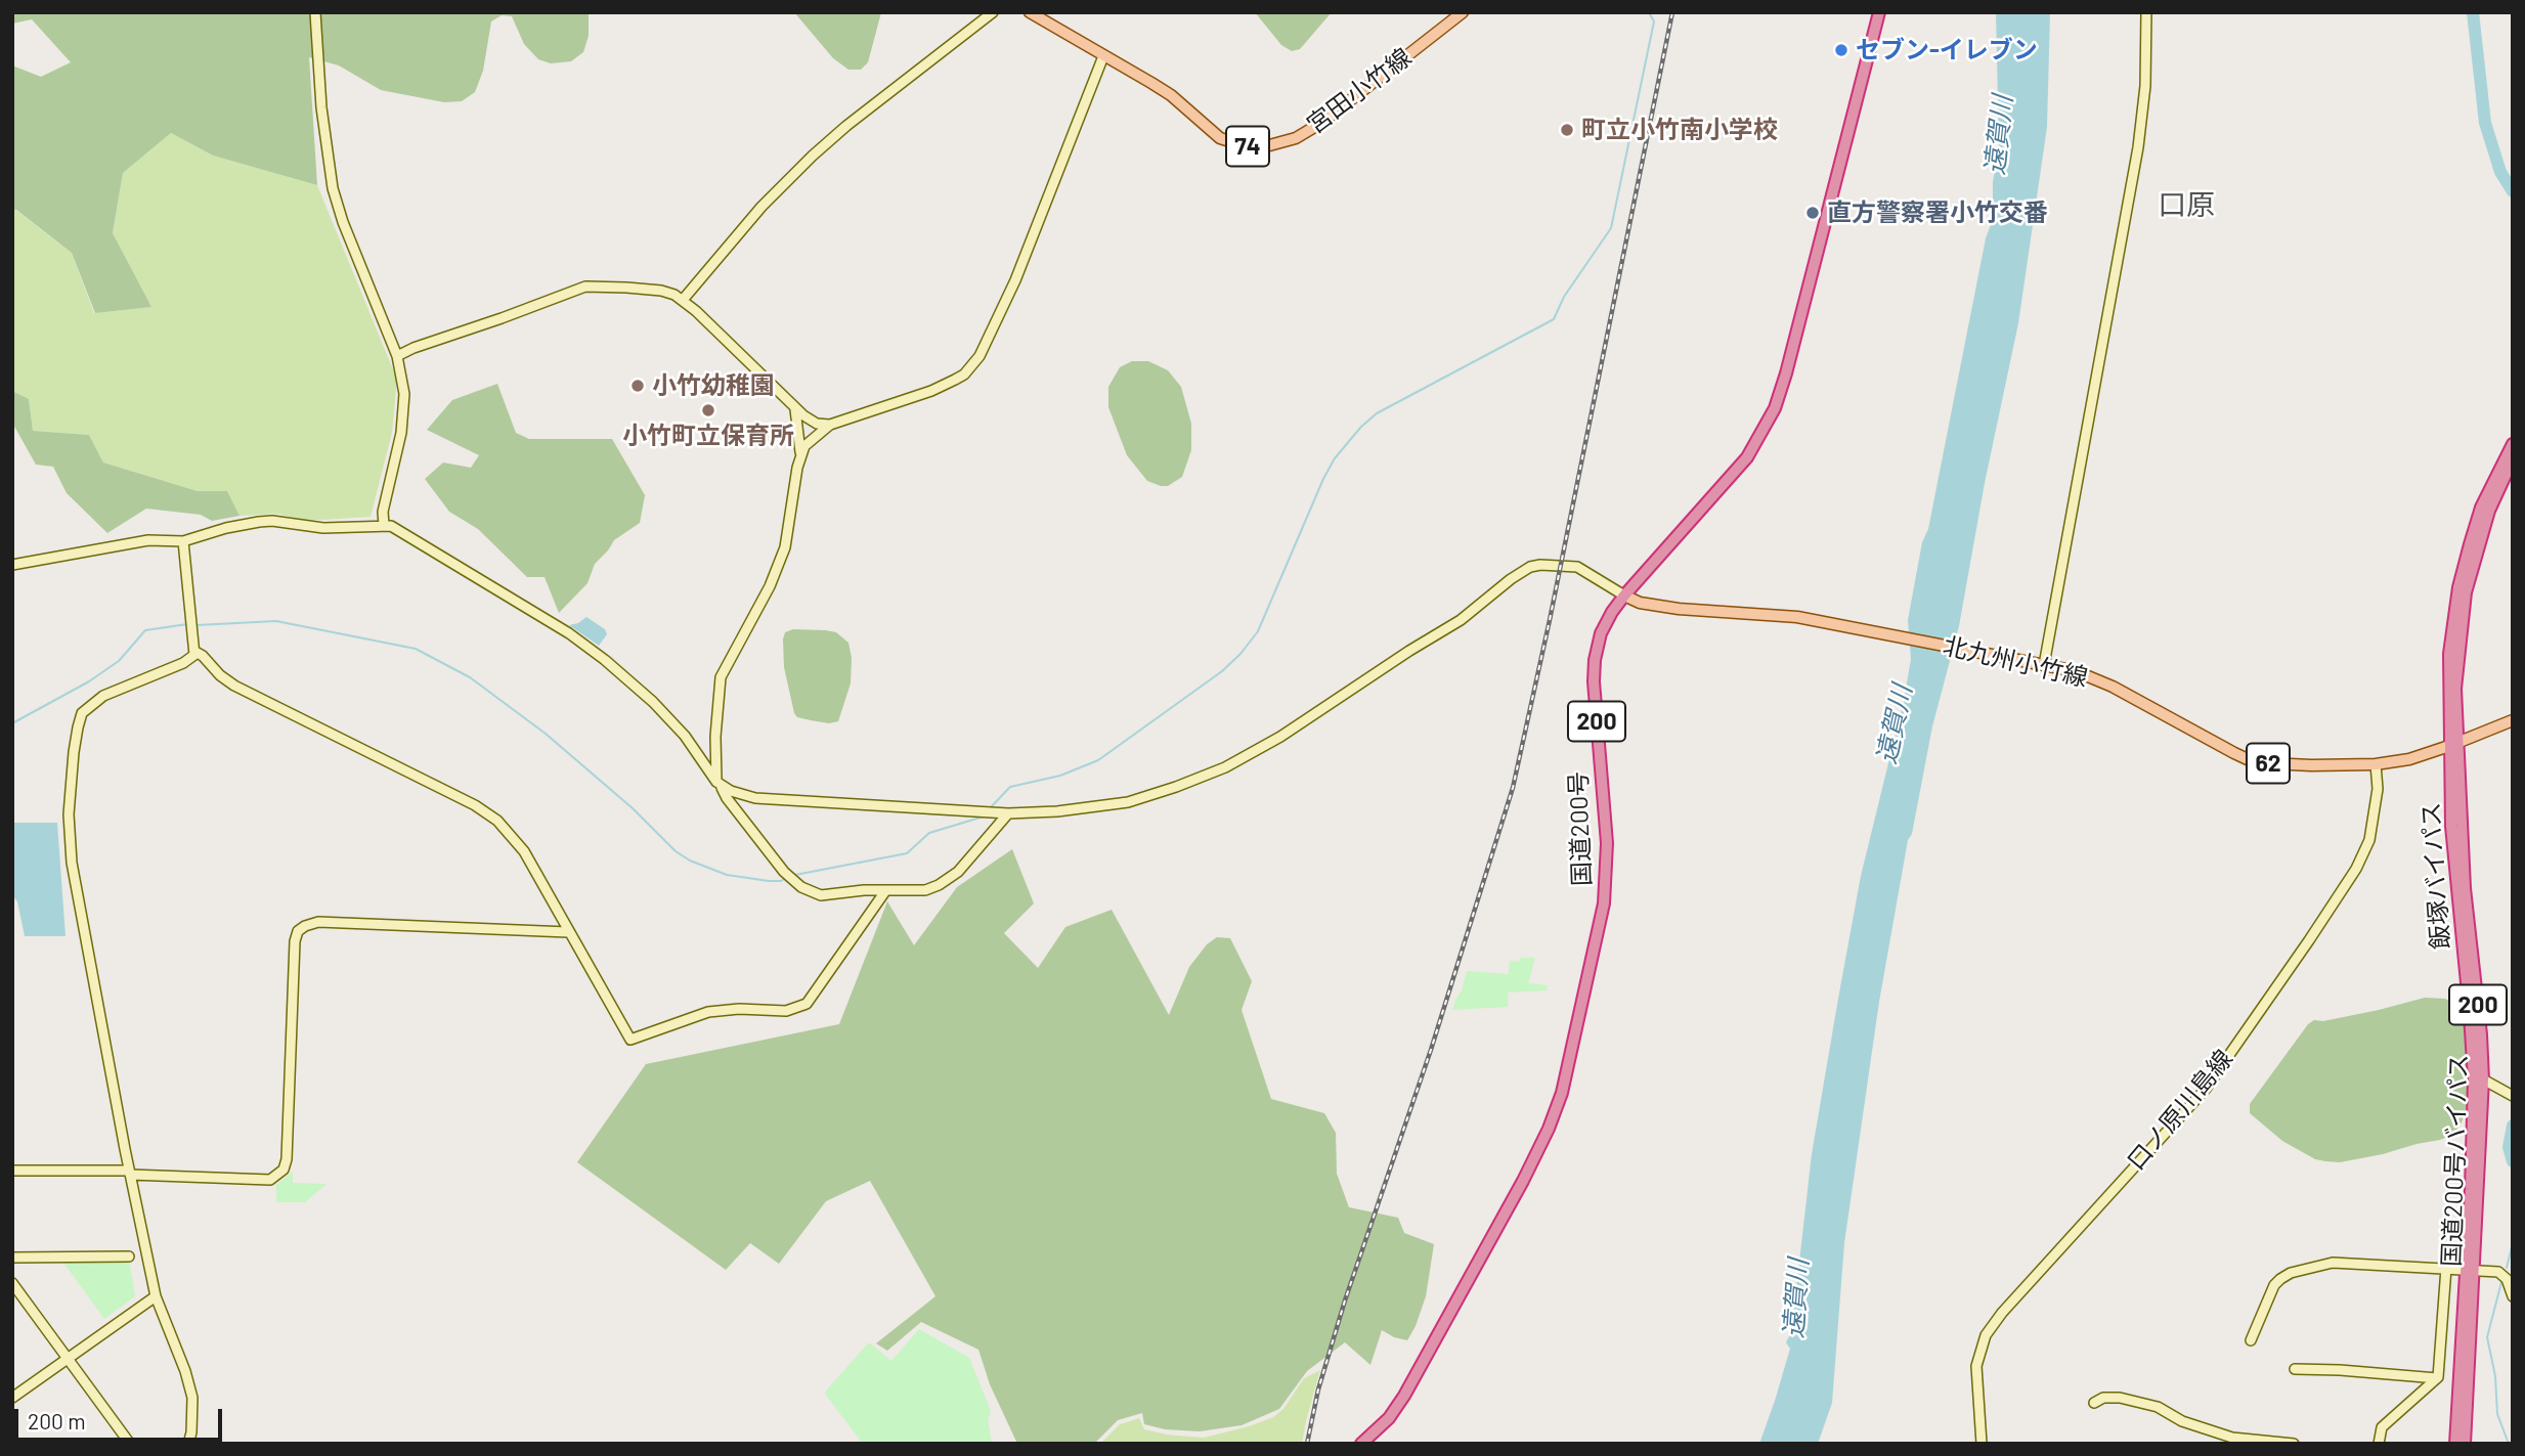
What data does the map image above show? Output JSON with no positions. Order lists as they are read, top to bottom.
{
  "streets": {
    "highway": ["200", "国道200号", "国道200号バイパス"],
    "main road": [
      "宮田小竹線",
      "74",
      "北九州小竹線",
      "62"
    ],
    "street": ["口ノ原川島線"]
  },
  "crossings": [
    ["北九州小竹線", "200"],
    ["北九州小竹線", "国道200号"],
    ["北九州小竹線", "口ノ原川島線"],
    ["北九州小竹線", "国道200号バイパス"],
    ["200", "国道200号バイパス"]
  ],
  "districts": ["口原"],
  "water": ["遠賀川"],
  "places": [
    "セブン-イレブン",
    "町立小竹南小学校",
    "直方警察署小竹交番",
    "小竹幼稚園",
    "小竹町立保育所"
  ],
  "scale_bar": "200 m"
}
